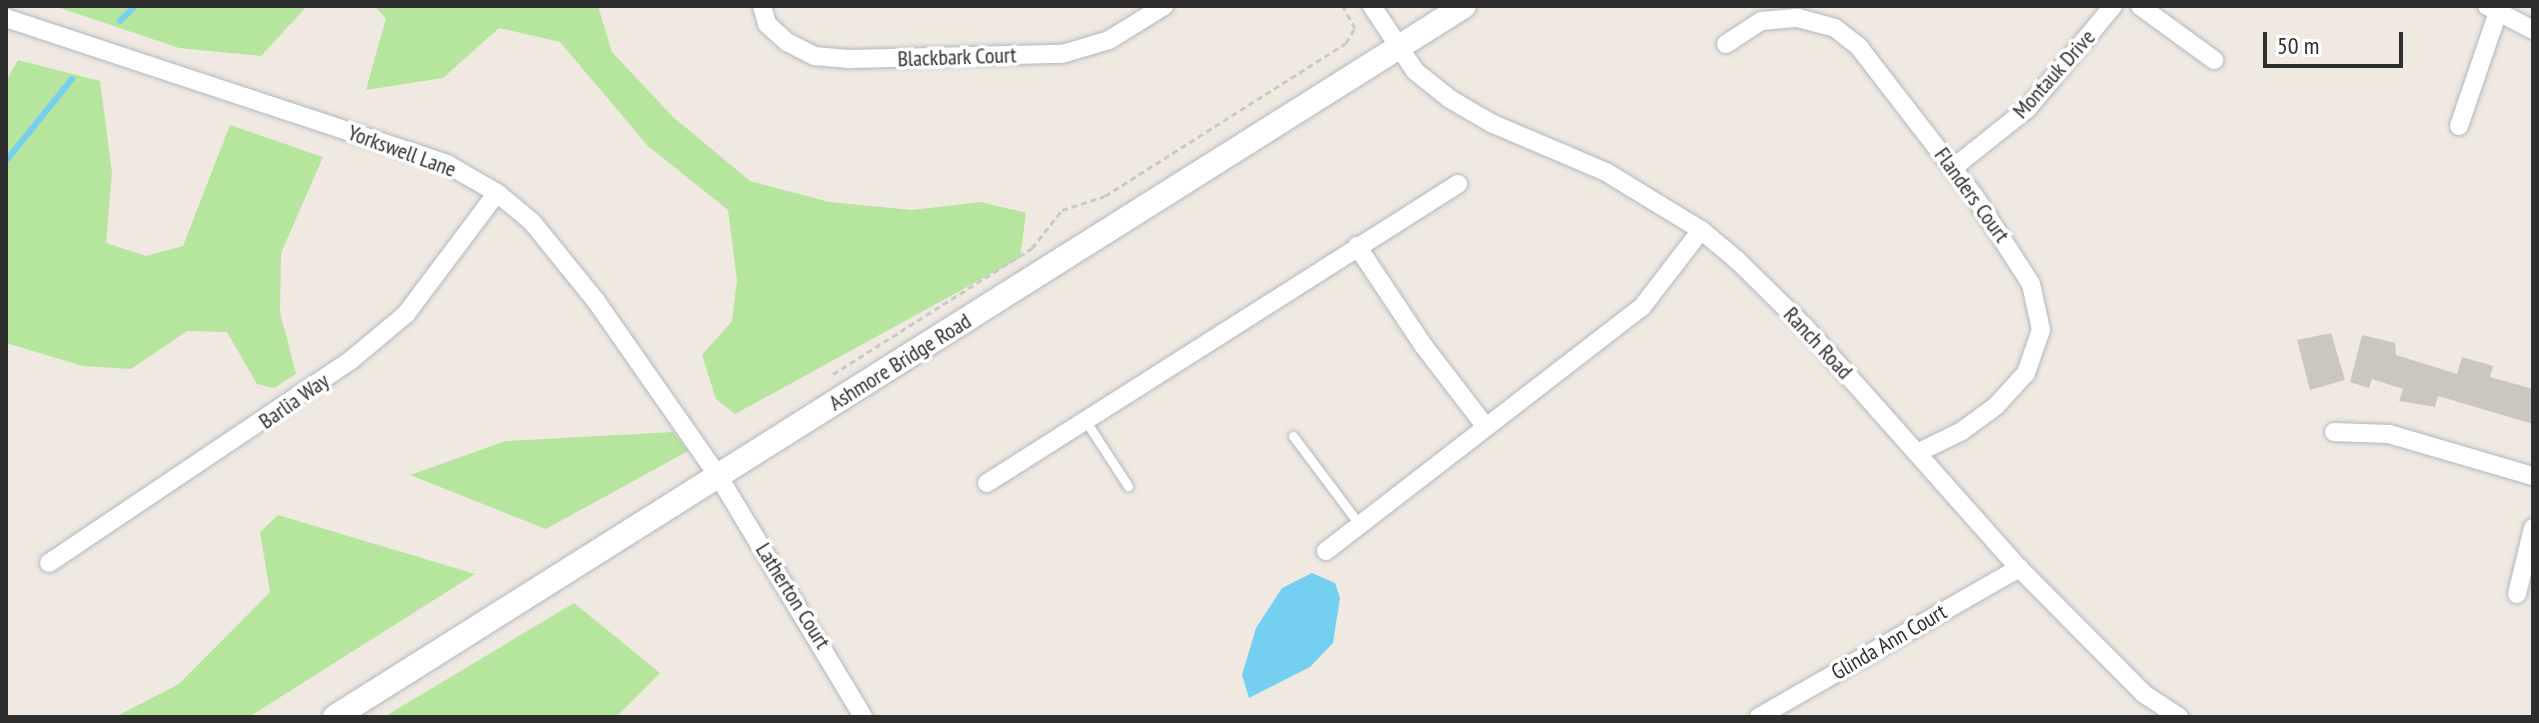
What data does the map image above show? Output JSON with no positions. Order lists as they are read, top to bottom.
{
  "streets": {
    "main road": ["Ashmore Bridge Road"],
    "street": [
      "Blackbark Court",
      "Montauk Drive",
      "Yorkswell Lane",
      "Flanders Court",
      "Ranch Road",
      "Barlia Way",
      "Latherton Court",
      "Glinda Ann Court"
    ]
  },
  "crossings": [
    ["Montauk Drive", "Flanders Court"],
    ["Yorkswell Lane", "Ashmore Bridge Road"],
    ["Yorkswell Lane", "Barlia Way"],
    ["Yorkswell Lane", "Latherton Court"],
    ["Flanders Court", "Ranch Road"],
    ["Ranch Road", "Ashmore Bridge Road"],
    ["Ranch Road", "Glinda Ann Court"],
    ["Ashmore Bridge Road", "Latherton Court"]
  ],
  "scale_bar": "50 m"
}
